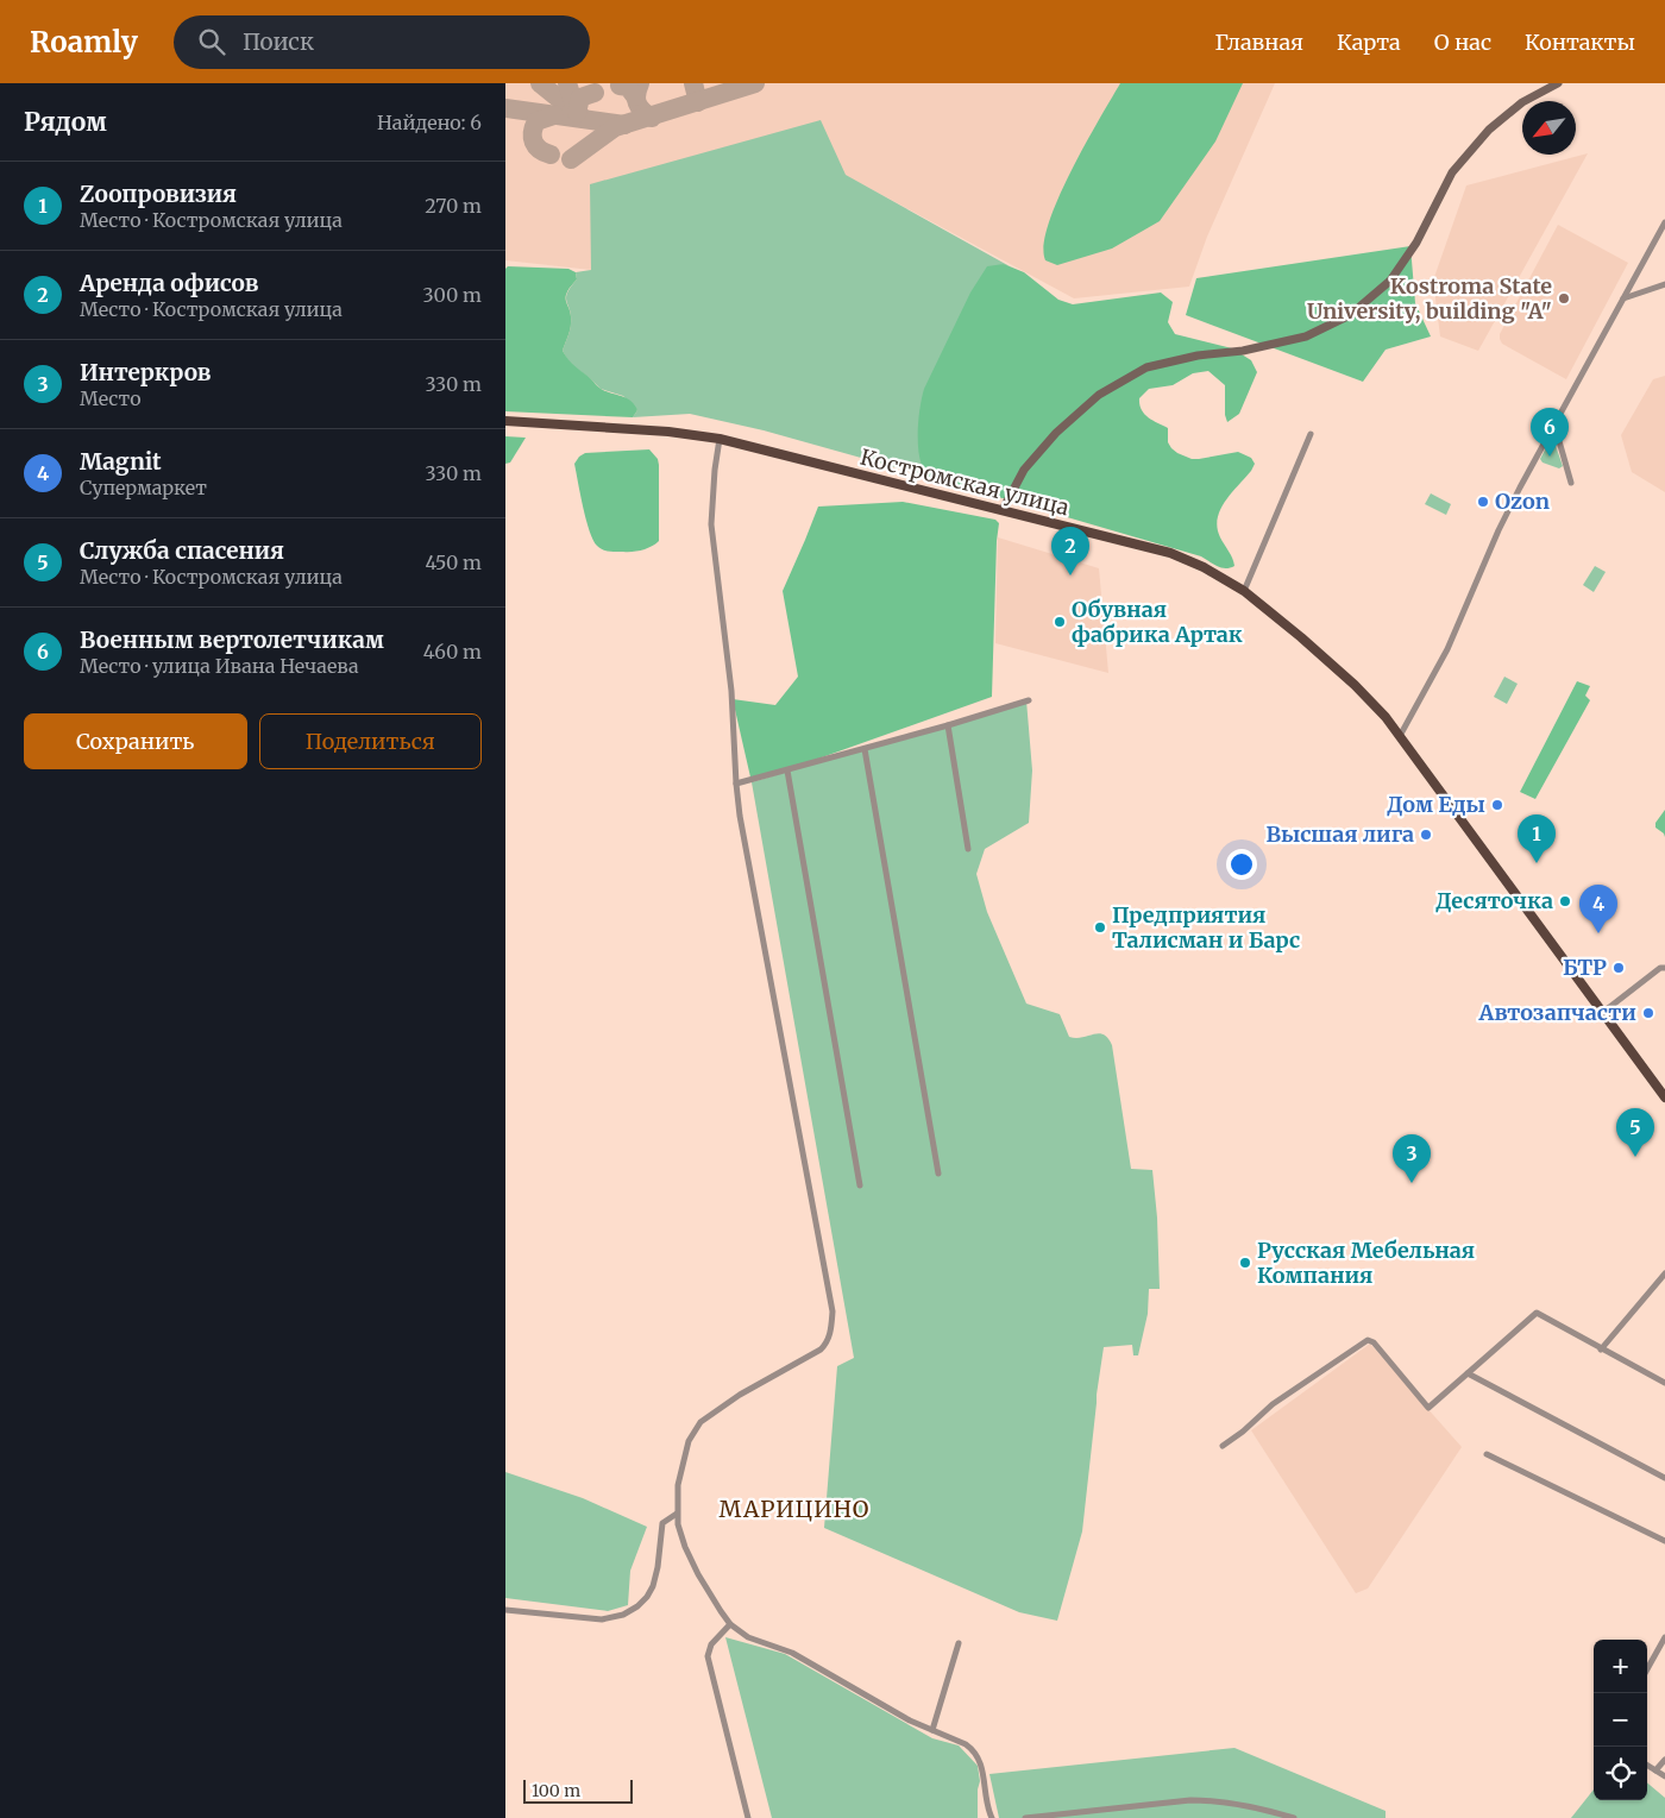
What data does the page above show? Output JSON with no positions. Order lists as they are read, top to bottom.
{
  "streets": {
    "main road": ["Костромская улица"]
  },
  "districts": ["МАРИЦИНО"],
  "places": [
    "Kostroma State University, building \"A\"",
    "Ozon",
    "Обувная фабрика Артак",
    "Дом Еды",
    "Высшая лига",
    "Десяточка",
    "Предприятия Талисман и Барс",
    "БТР",
    "Автозапчасти",
    "Русская Мебельная Компания"
  ],
  "scale_bar": "100 m",
  "north": "bottom left",
  "page": {
    "header": "Roamly",
    "search": "Поиск",
    "nav": [
      "Главная",
      "Карта",
      "О нас",
      "Контакты"
    ],
    "heading": ["Рядом", "Найдено: 6"],
    "list": [
      {
        "mark": "1",
        "name": "Zоопровизия",
        "note": "Место · Костромская улица",
        "value": "270 m"
      },
      {
        "mark": "2",
        "name": "Аренда офисов",
        "note": "Место · Костромская улица",
        "value": "300 m"
      },
      {
        "mark": "3",
        "name": "Интеркров",
        "note": "Место",
        "value": "330 m"
      },
      {
        "mark": "4",
        "name": "Magnit",
        "note": "Супермаркет",
        "value": "330 m"
      },
      {
        "mark": "5",
        "name": "Служба спасения",
        "note": "Место · Костромская улица",
        "value": "450 m"
      },
      {
        "mark": "6",
        "name": "Военным вертолетчикам",
        "note": "Место · улица Ивана Нечаева",
        "value": "460 m"
      }
    ],
    "pins": [
      "6",
      "2",
      "1",
      "4",
      "5",
      "3"
    ],
    "buttons": ["Сохранить", "Поделиться"],
    "map_buttons": ["+", "−"],
    "scale": "100 m"
  }
}
